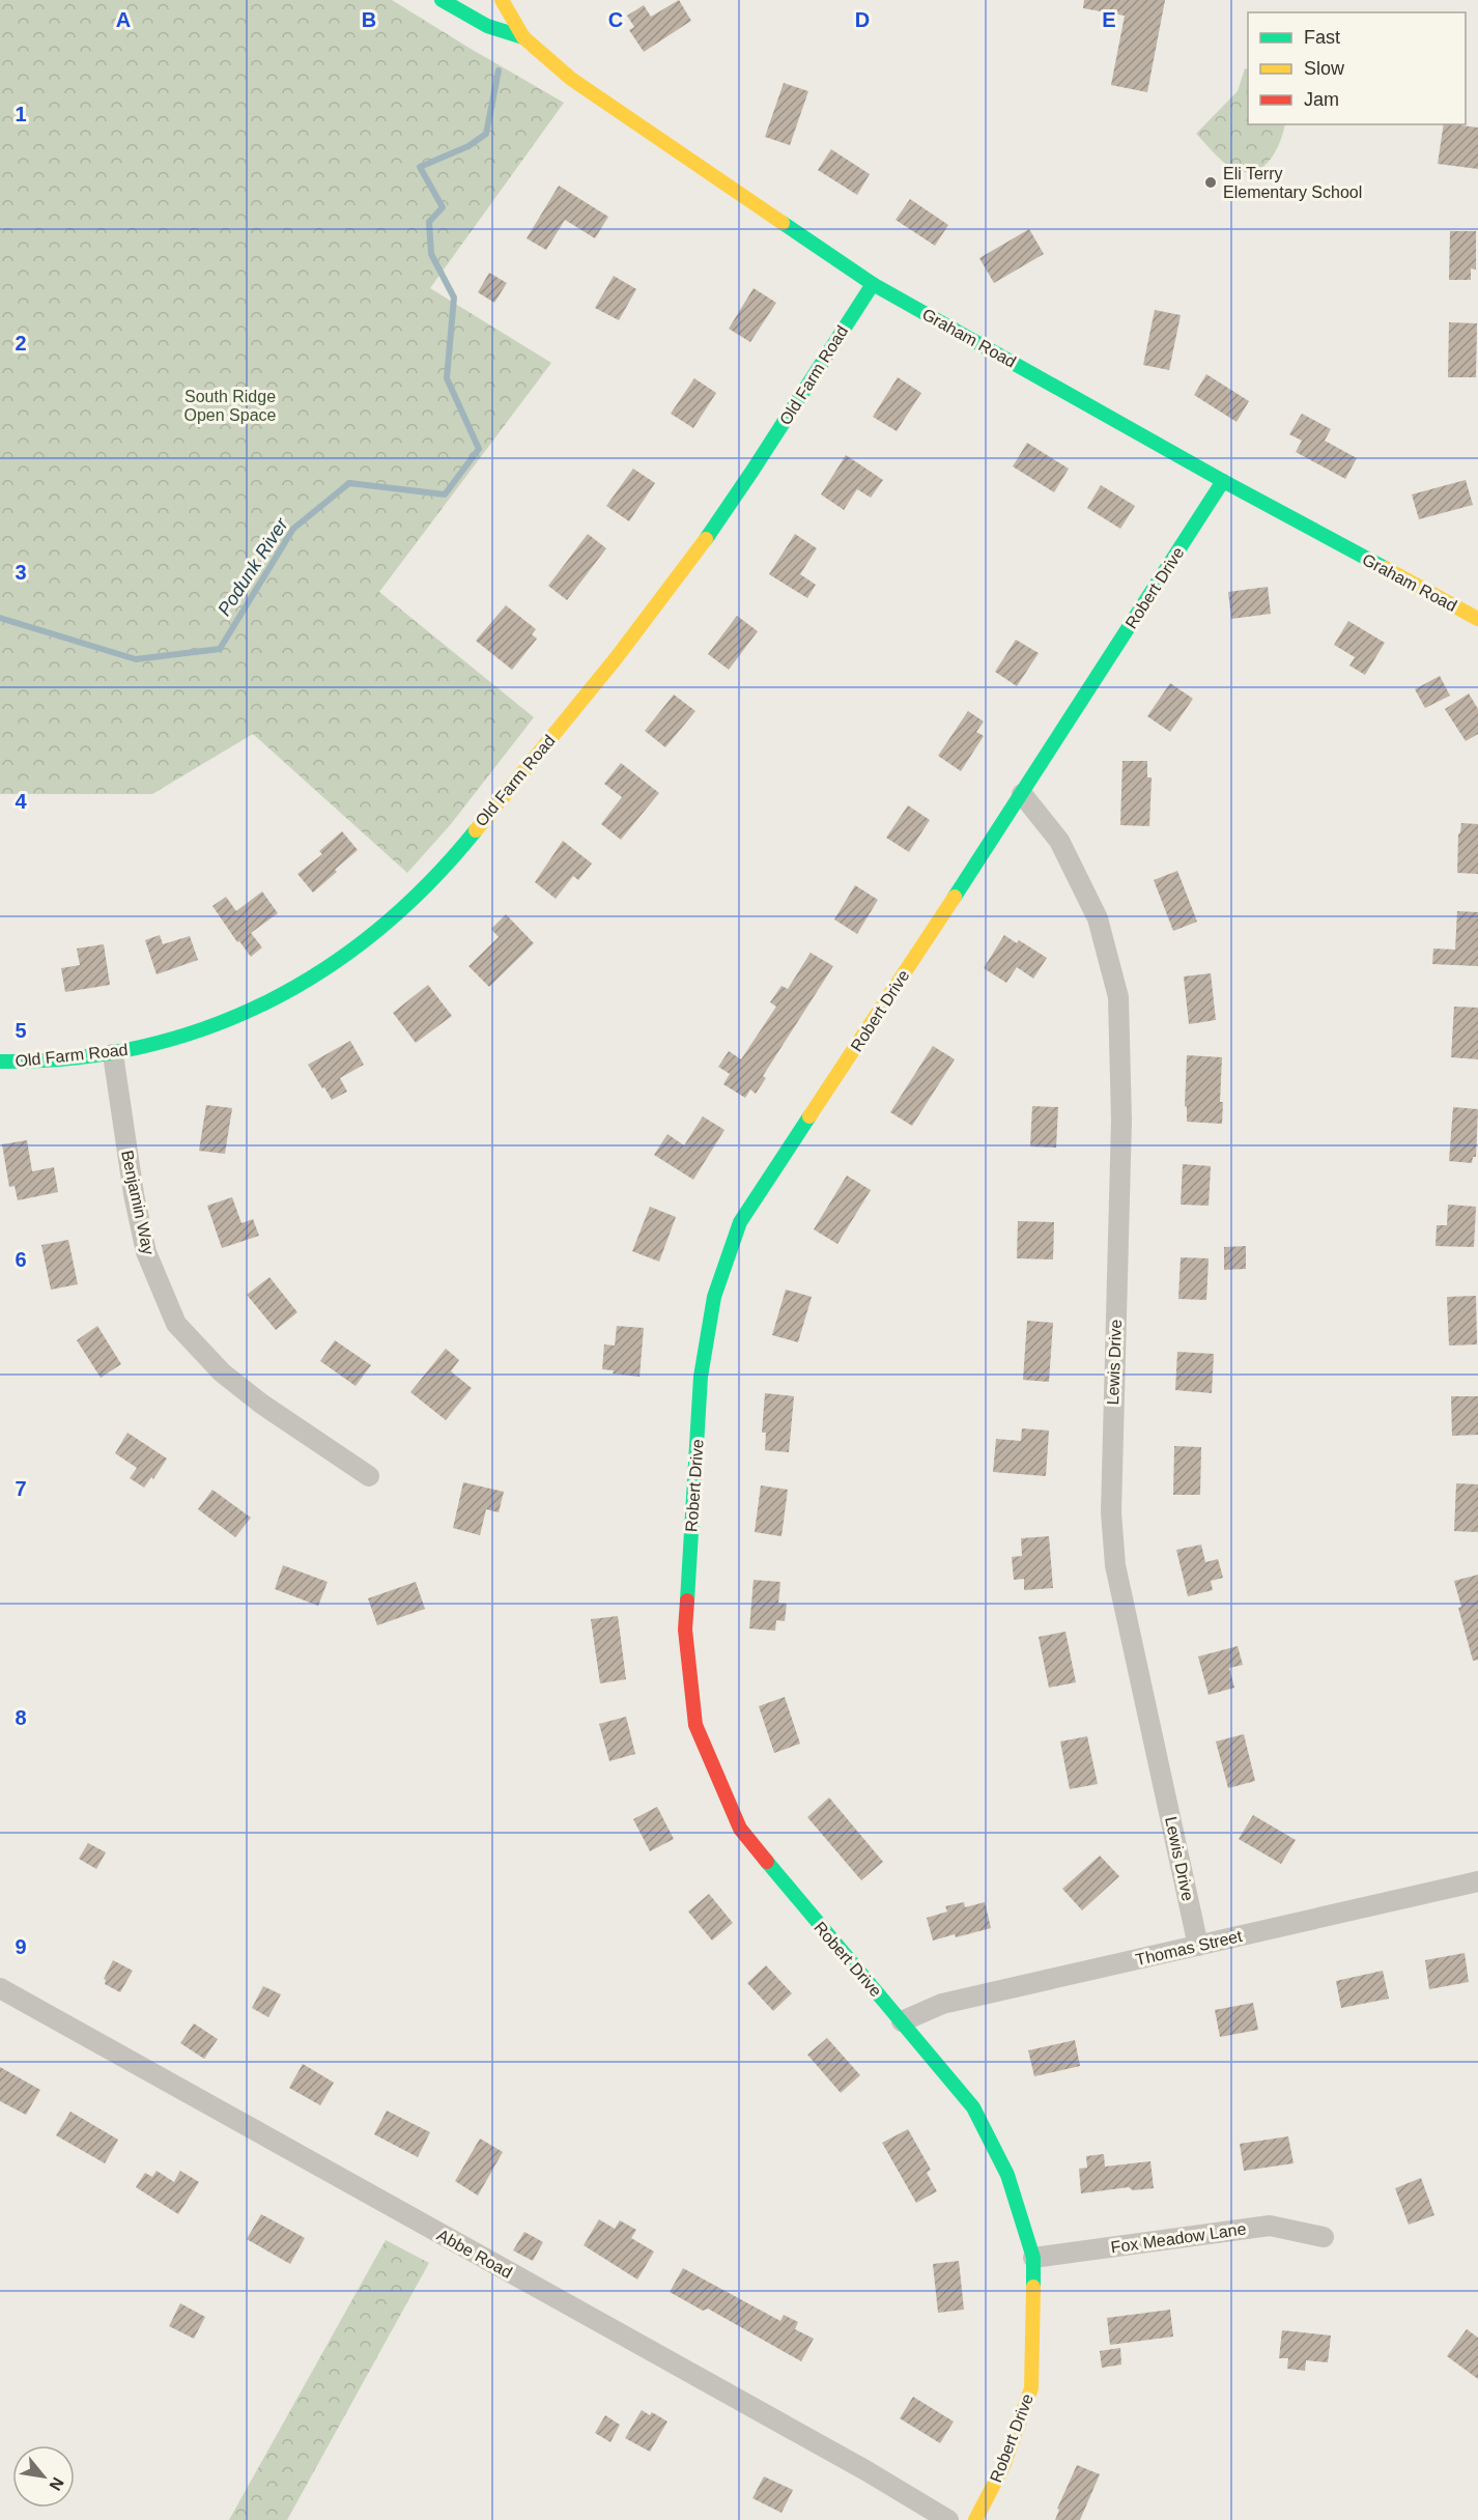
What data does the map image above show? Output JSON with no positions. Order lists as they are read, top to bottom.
{
  "streets": {
    "street": [
      "Graham Road",
      "Old Farm Road",
      "Robert Drive",
      "Benjamin Way",
      "Lewis Drive",
      "Thomas Street",
      "Fox Meadow Lane",
      "Abbe Road"
    ]
  },
  "crossings": [
    ["Graham Road", "Old Farm Road"],
    ["Graham Road", "Robert Drive"],
    ["Old Farm Road", "Benjamin Way"],
    ["Robert Drive", "Lewis Drive"],
    ["Robert Drive", "Thomas Street"],
    ["Robert Drive", "Fox Meadow Lane"],
    ["Lewis Drive", "Thomas Street"]
  ],
  "water": ["Podunk River"],
  "parks": ["South Ridge Open Space"],
  "places": ["Eli Terry Elementary School"],
  "legend": ["Fast", "Slow", "Jam"],
  "north": "bottom right",
  "grid": {
    "columns": [
      "A",
      "B",
      "C",
      "D",
      "E"
    ],
    "rows": [
      "1",
      "2",
      "3",
      "4",
      "5",
      "6",
      "7",
      "8",
      "9"
    ]
  }
}
